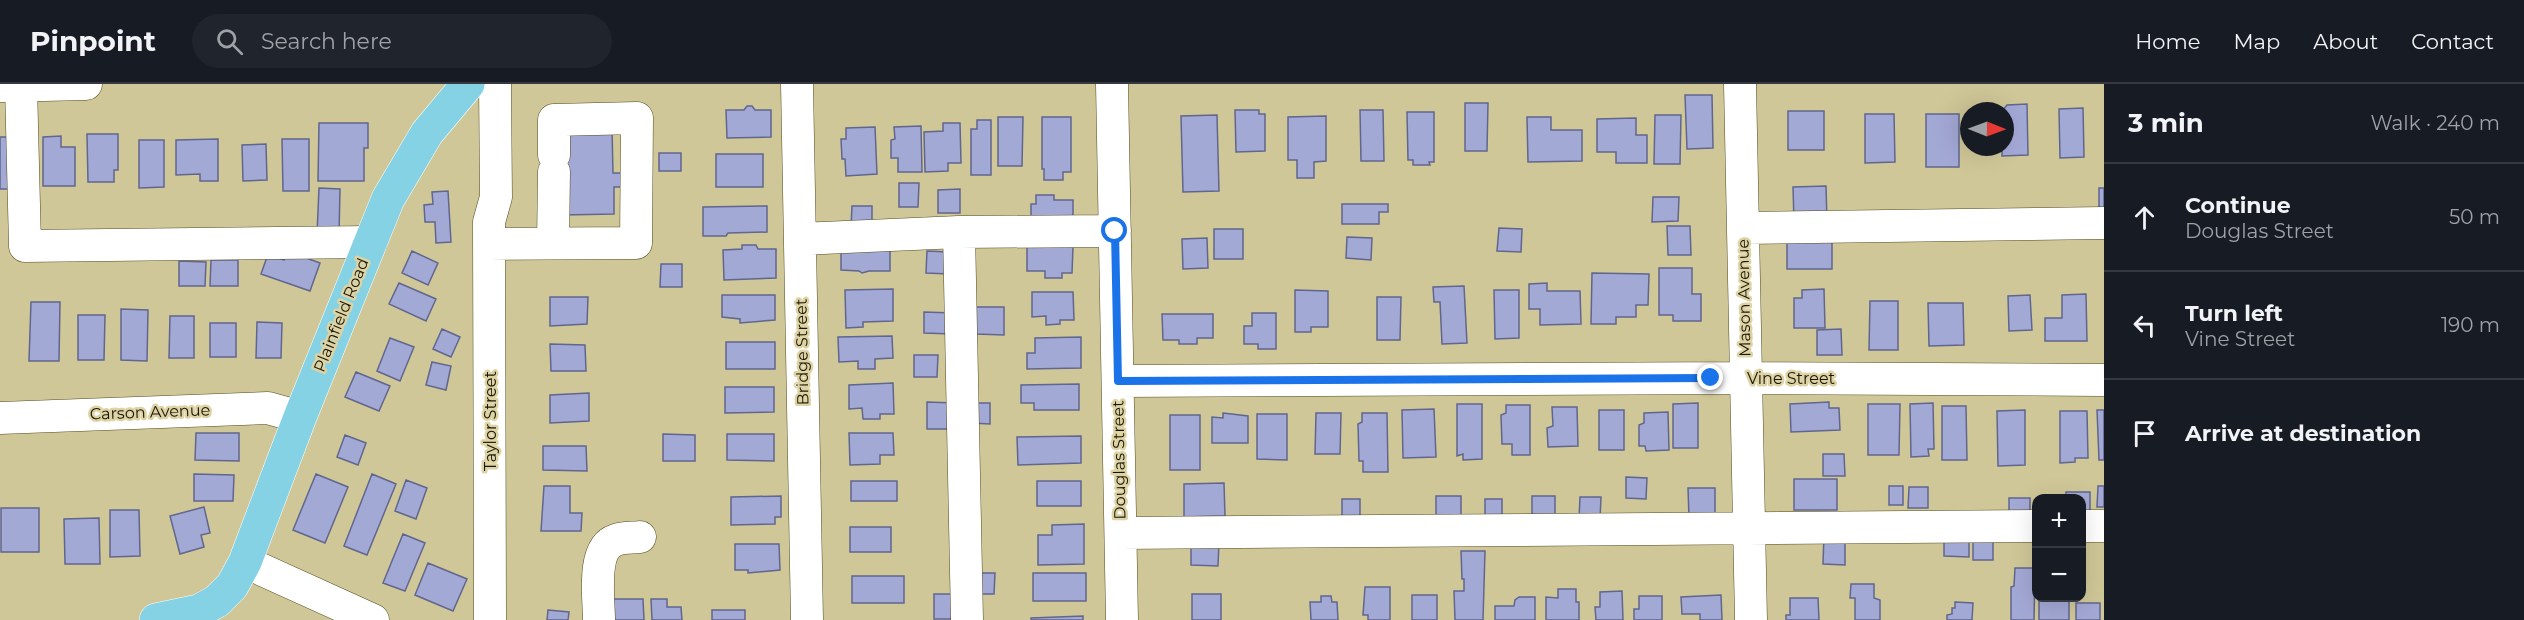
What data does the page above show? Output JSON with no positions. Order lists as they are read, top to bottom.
{
  "streets": {
    "main road": ["Plainfield Road"],
    "street": [
      "Mason Avenue",
      "Bridge Street",
      "Vine Street",
      "Carson Avenue",
      "Taylor Street",
      "Douglas Street"
    ]
  },
  "crossings": [
    ["Mason Avenue", "Vine Street"],
    ["Plainfield Road", "Carson Avenue"],
    ["Vine Street", "Douglas Street"]
  ],
  "north": "right",
  "page": {
    "header": "Pinpoint",
    "search": "Search here",
    "nav": [
      "Home",
      "Map",
      "About",
      "Contact"
    ],
    "heading": ["3 min", "Walk · 240 m"],
    "list": [
      ["Continue", "Douglas Street", "50 m"],
      ["Turn left", "Vine Street", "190 m"],
      "Arrive at destination"
    ],
    "map_buttons": ["+", "−"]
  }
}
